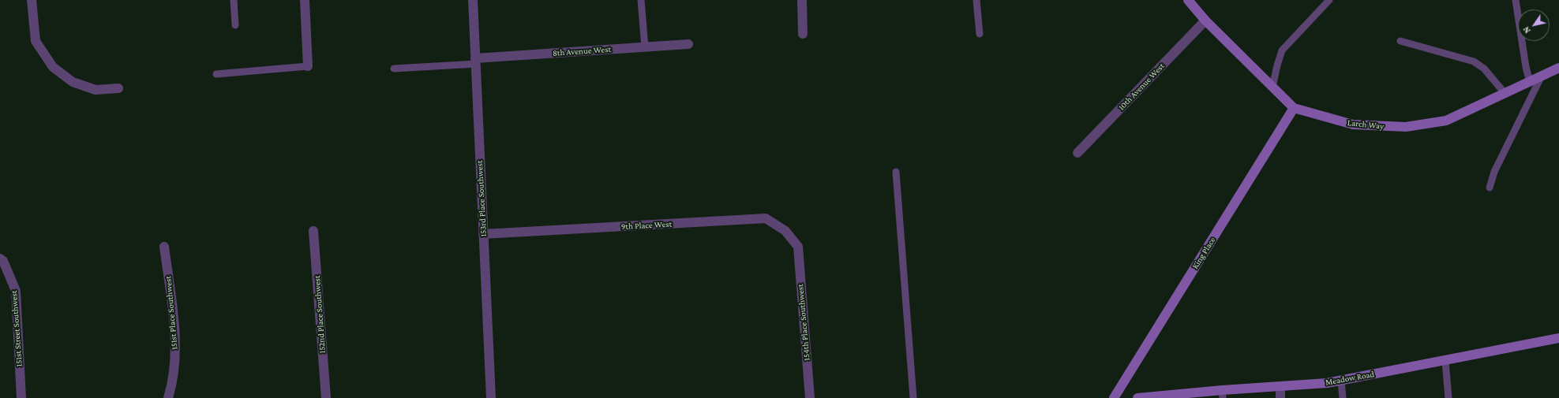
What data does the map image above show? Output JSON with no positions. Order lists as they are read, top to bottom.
{
  "streets": {
    "street": [
      "8th Avenue West",
      "10th Avenue West",
      "Larch Way",
      "153rd Place Southwest",
      "9th Place West",
      "King Place",
      "151st Place Southwest",
      "152nd Place Southwest",
      "154th Place Southwest",
      "151st Street Southwest",
      "Meadow Road"
    ]
  },
  "crossings": [
    ["8th Avenue West", "153rd Place Southwest"],
    ["10th Avenue West", "Larch Way"],
    ["Larch Way", "King Place"],
    ["153rd Place Southwest", "9th Place West"],
    ["9th Place West", "154th Place Southwest"]
  ],
  "north": "bottom left"
}
